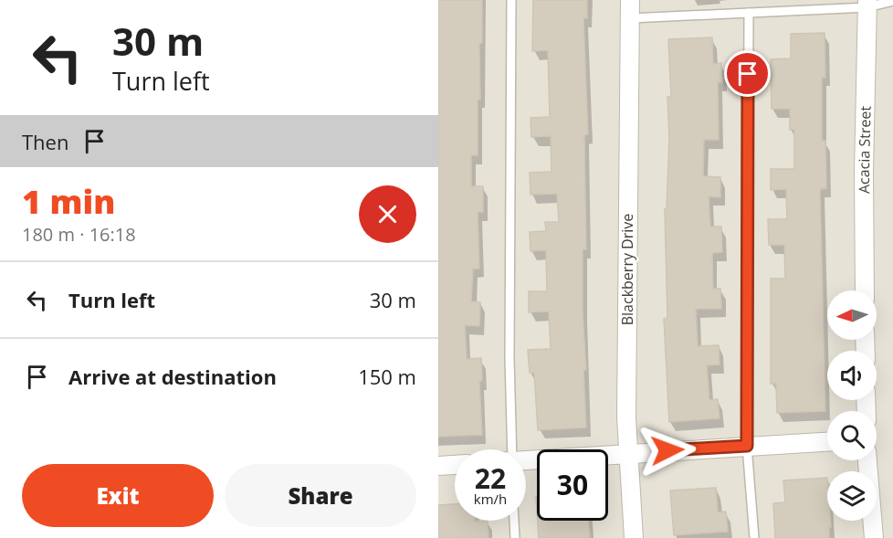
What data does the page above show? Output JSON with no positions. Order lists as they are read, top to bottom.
{
  "streets": {
    "street": ["Acacia Street", "Blackberry Drive"]
  },
  "north": "left",
  "page": {
    "turn": ["30 m", "Turn left"],
    "then": "Then",
    "heading": ["1 min", "180 m · 16:18"],
    "list": [
      {
        "name": "Turn left",
        "value": "30 m"
      },
      {
        "name": "Arrive at destination",
        "value": "150 m"
      }
    ],
    "speed": "22 km/h",
    "limit": "30",
    "buttons": ["Exit", "Share"]
  }
}
